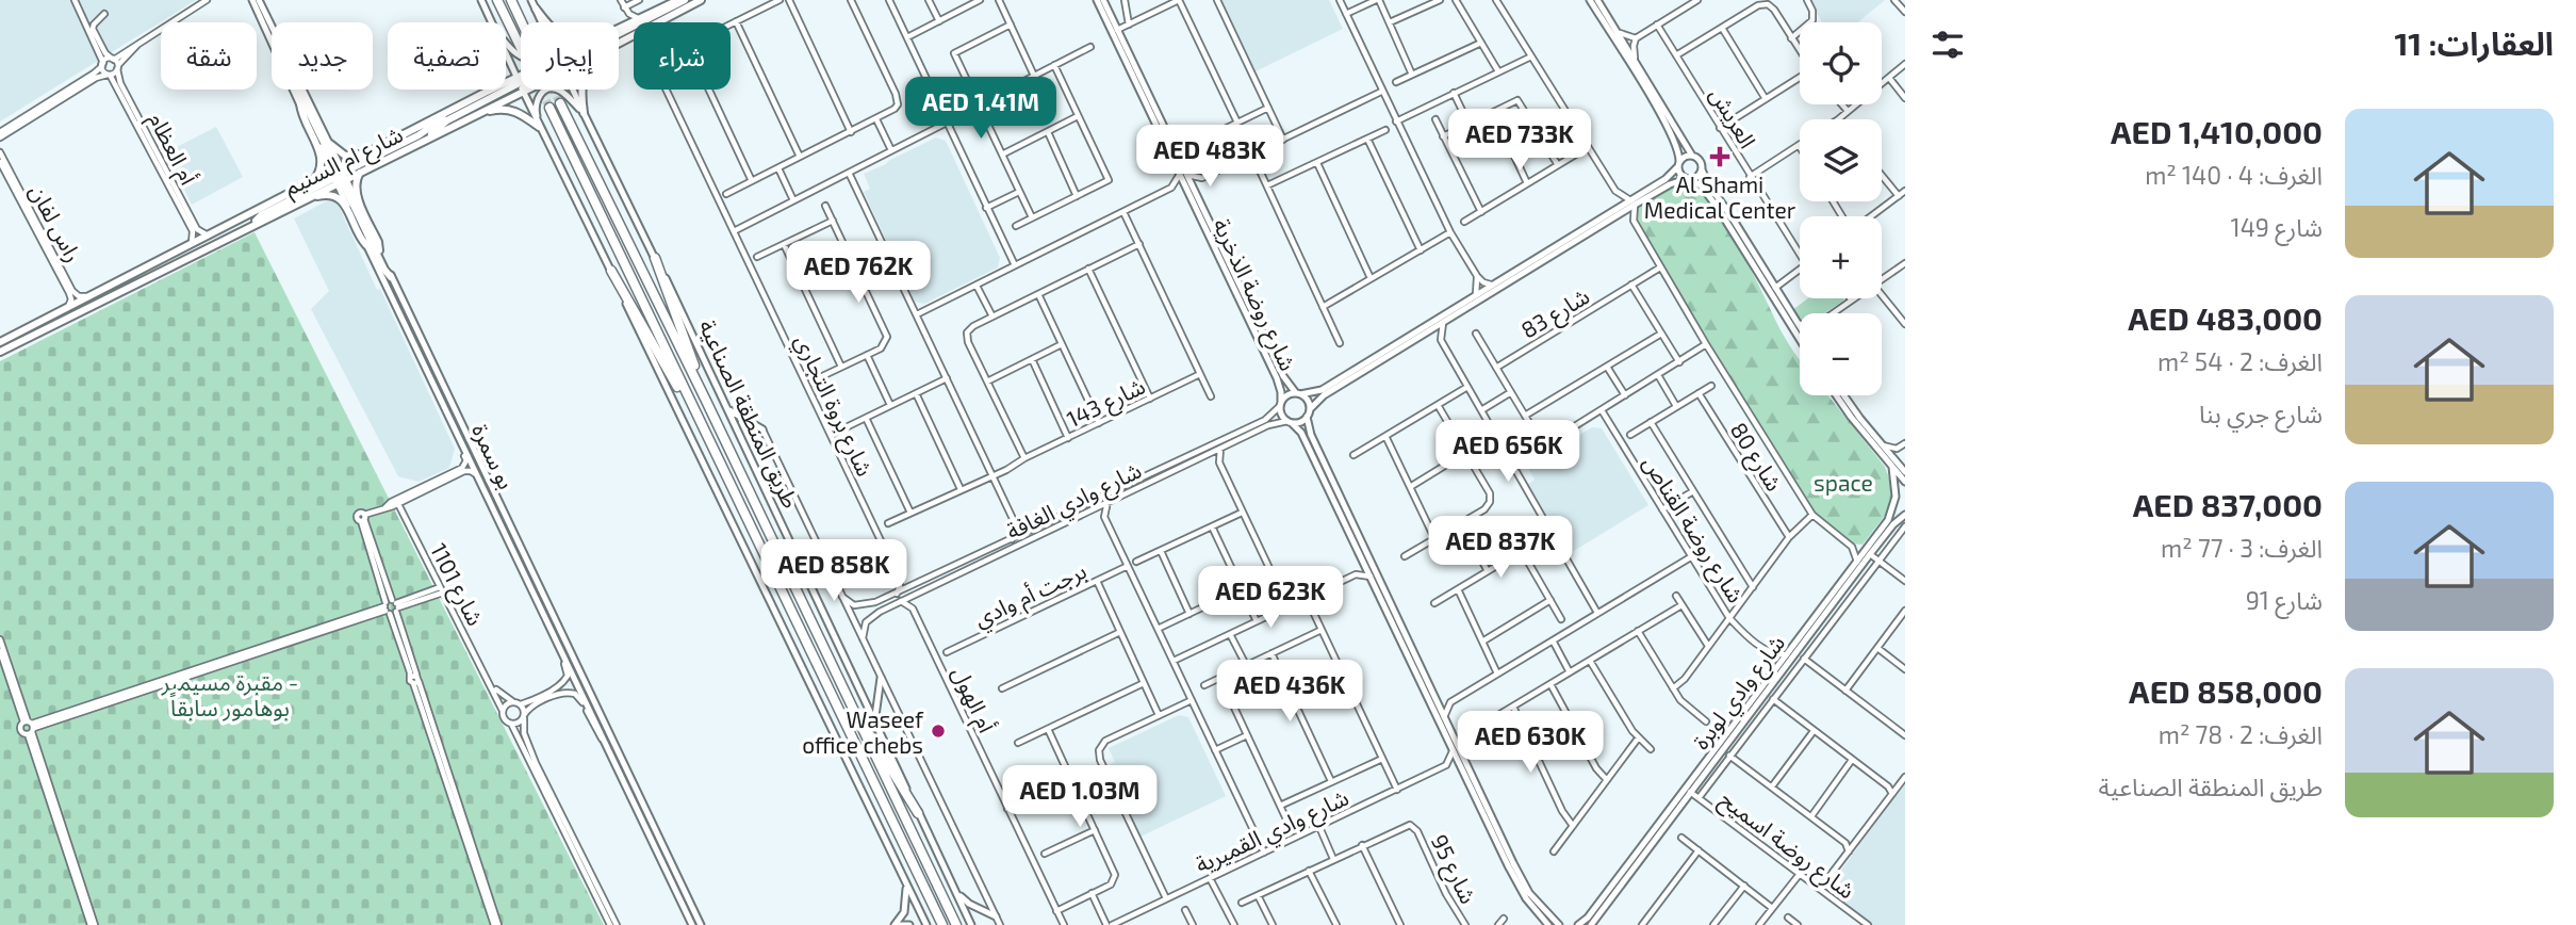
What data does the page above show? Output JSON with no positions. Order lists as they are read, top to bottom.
{
  "streets": {
    "highway": ["طريق المنطقة الصناعية"],
    "main road": ["شارع ام السنيم"],
    "street": [
      "العريش",
      "أم العظام",
      "راس لفان",
      "شارع روضة الذخرية",
      "شارع 83",
      "شارع 143",
      "شارع بروة التجاري",
      "بو سمرة",
      "شارع 80",
      "شارع وادي الغافة",
      "شارع روضة القناص",
      "شارع 1101",
      "برجت أم وادي",
      "شارع وادي لوبرة",
      "أم الهول",
      "شارع وادي القميرية",
      "شارع روضة اسميح",
      "شارع 95"
    ]
  },
  "crossings": [
    ["أم العظام", "شارع ام السنيم"],
    ["شارع ام السنيم", "راس لفان"],
    ["شارع ام السنيم", "بو سمرة"],
    ["شارع روضة الذخرية", "شارع وادي الغافة"],
    ["شارع وادي لوبرة", "شارع روضة اسميح"]
  ],
  "parks": ["space", "مقبرة مسيمير - بوهامور سابقاً"],
  "places": {
    "health": ["Al Shami Medical Center"],
    "other": ["Waseef office chebs"]
  },
  "page": {
    "heading": "العقارات: 11",
    "map_buttons": ["+", "−"],
    "chip": [
      "شراء",
      "إيجار",
      "تصفية",
      "جديد",
      "شقة"
    ],
    "price": [
      "AED 1.41M",
      "AED 733K",
      "AED 483K",
      "AED 762K",
      "AED 656K",
      "AED 837K",
      "AED 858K",
      "AED 623K",
      "AED 436K",
      "AED 630K",
      "AED 1.03M"
    ],
    "list": [
      {
        "name": "AED 1,410,000",
        "note": "الغرف: 4 · 140 m² · شارع 149"
      },
      {
        "name": "AED 483,000",
        "note": "الغرف: 2 · 54 m² · شارع جري بنا"
      },
      {
        "name": "AED 837,000",
        "note": "الغرف: 3 · 77 m² · شارع 91"
      },
      {
        "name": "AED 858,000",
        "note": "الغرف: 2 · 78 m² · طريق المنطقة الصناعية"
      }
    ]
  }
}
